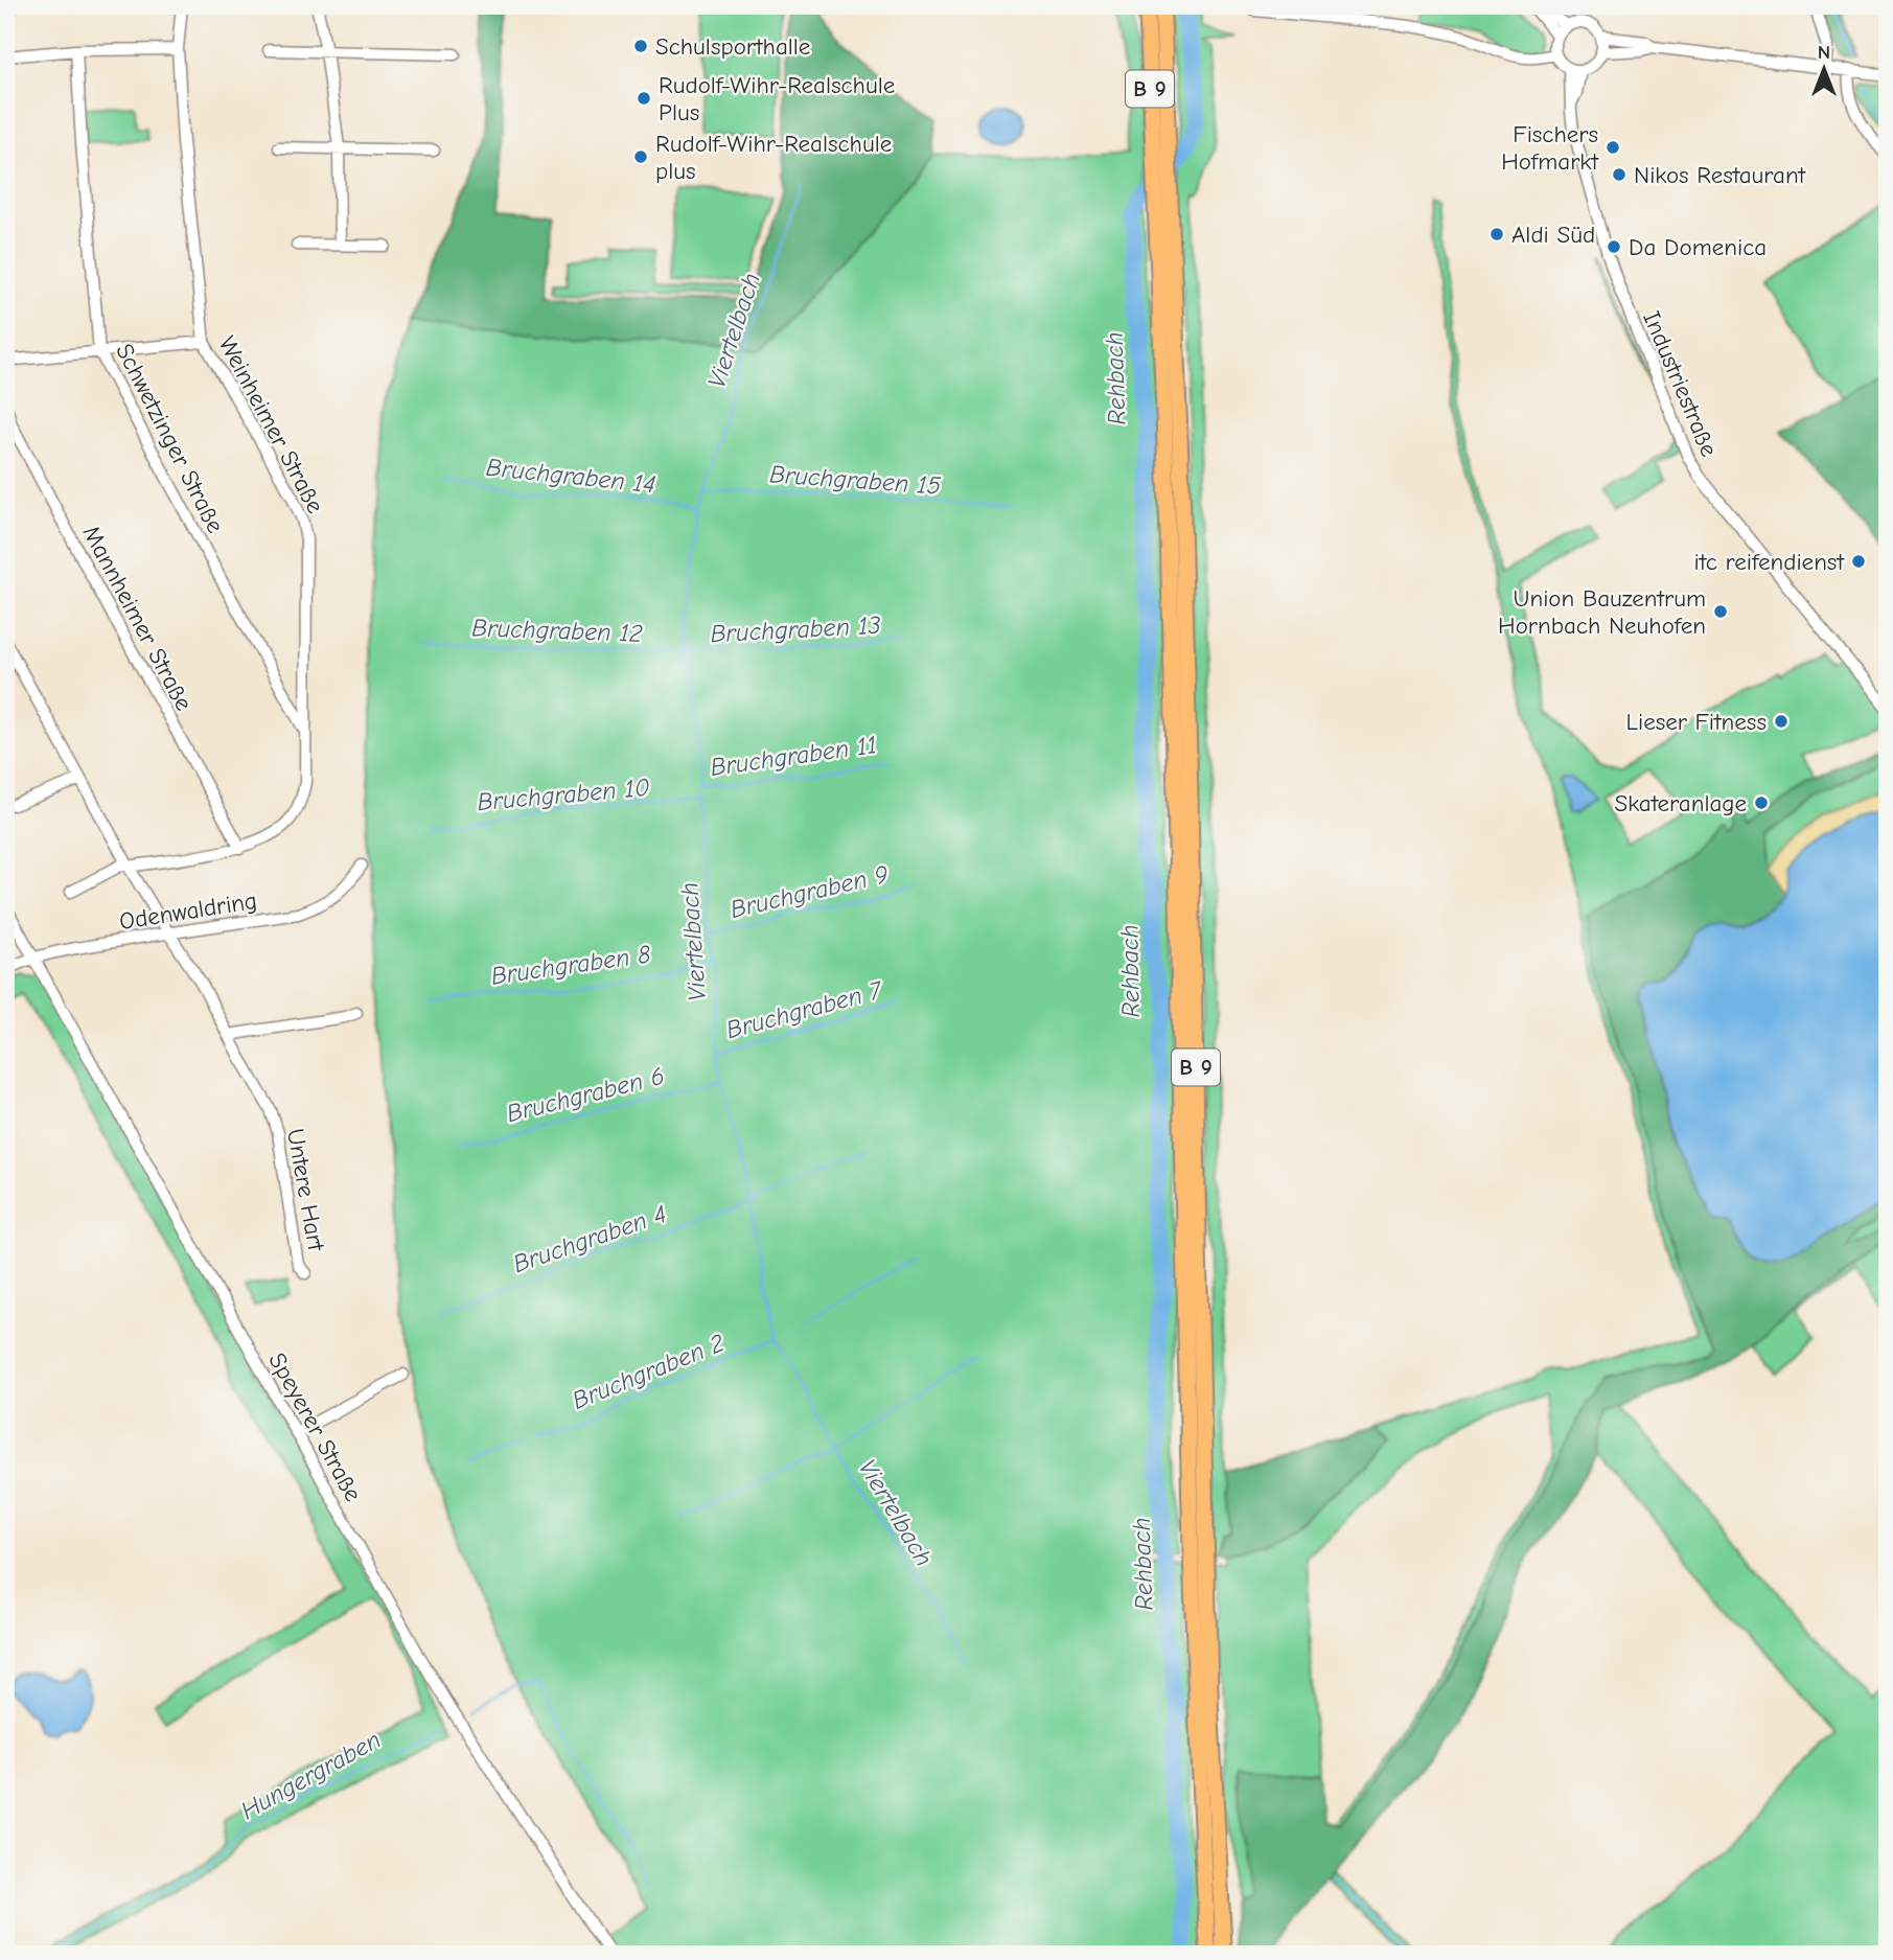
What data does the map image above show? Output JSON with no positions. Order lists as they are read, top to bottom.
{
  "streets": {
    "highway": ["B 9"],
    "street": [
      "Industriestraße",
      "Weinheimer Straße",
      "Schwetzinger Straße",
      "Mannheimer Straße",
      "Odenwaldring",
      "Untere Hart",
      "Speyerer Straße"
    ]
  },
  "crossings": [
    ["Weinheimer Straße", "Schwetzinger Straße"],
    ["Weinheimer Straße", "Mannheimer Straße"],
    ["Weinheimer Straße", "Untere Hart"],
    ["Odenwaldring", "Untere Hart"],
    ["Odenwaldring", "Speyerer Straße"]
  ],
  "water": [
    "Viertelbach",
    "Rehbach",
    "Bruchgraben 14",
    "Bruchgraben 15",
    "Bruchgraben 13",
    "Bruchgraben 12",
    "Bruchgraben 11",
    "Bruchgraben 10",
    "Bruchgraben 9",
    "Bruchgraben 8",
    "Bruchgraben 7",
    "Bruchgraben 6",
    "Bruchgraben 4",
    "Bruchgraben 2",
    "Hungergraben"
  ],
  "places": [
    "Schulsporthalle",
    "Rudolf-Wihr-Realschule Plus",
    "Fischers Hofmarkt",
    "Rudolf-Wihr-Realschule plus",
    "Nikos Restaurant",
    "Aldi Süd",
    "Da Domenica",
    "itc reifendienst",
    "Union Bauzentrum Hornbach Neuhofen",
    "Lieser Fitness",
    "Skateranlage"
  ],
  "north": "top"
}
